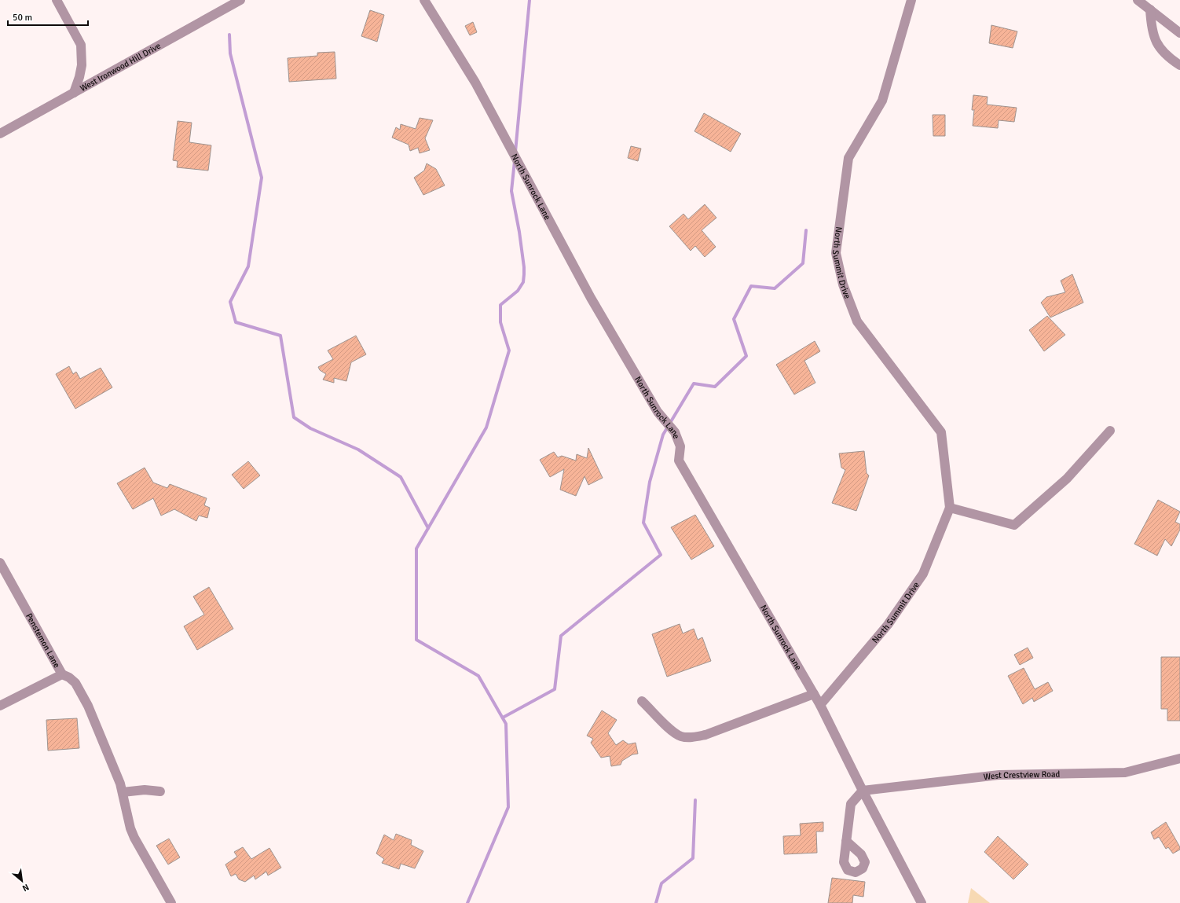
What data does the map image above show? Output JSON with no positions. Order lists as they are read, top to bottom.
{
  "streets": {
    "street": [
      "West Ironwood Hill Drive",
      "North Sunrock Lane",
      "North Summit Drive",
      "Penstemon Lane",
      "West Crestview Road"
    ]
  },
  "crossings": [
    ["North Sunrock Lane", "North Summit Drive"],
    ["North Sunrock Lane", "West Crestview Road"]
  ],
  "scale_bar": "50 m",
  "north": "bottom right"
}
